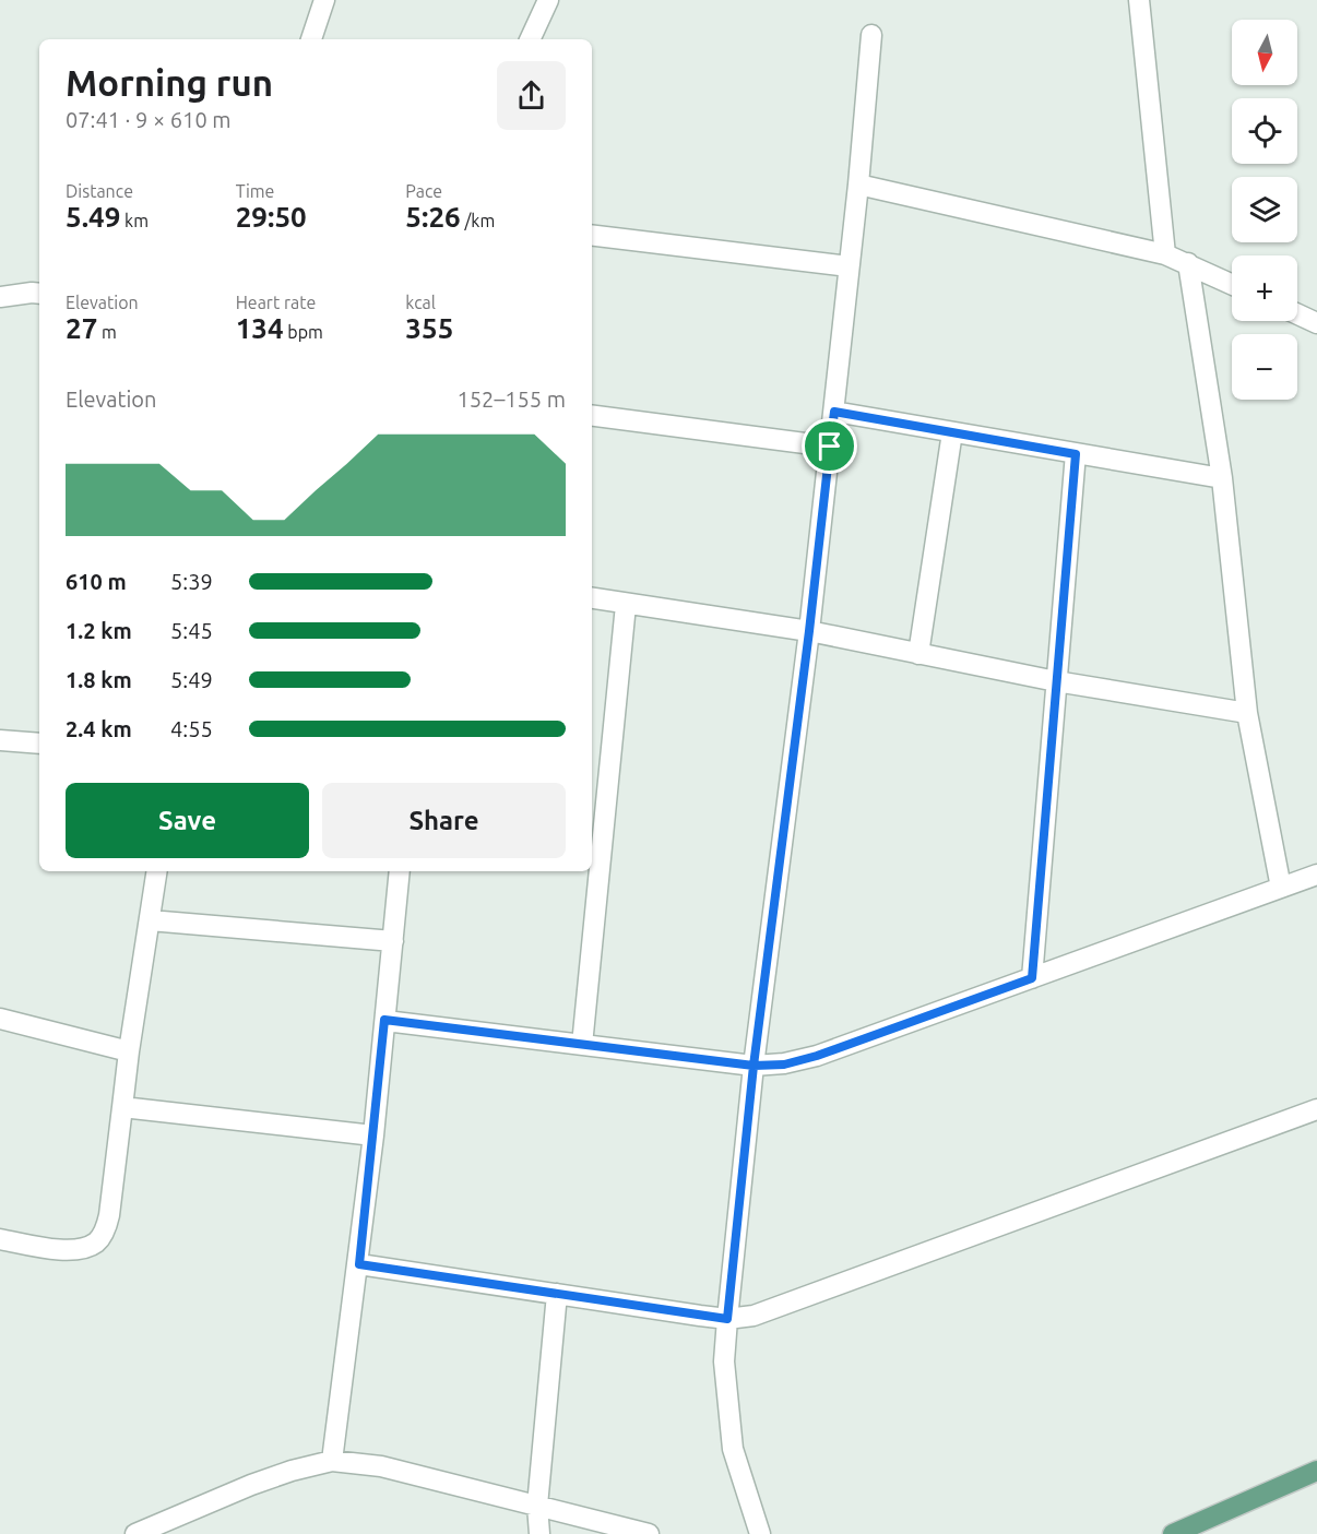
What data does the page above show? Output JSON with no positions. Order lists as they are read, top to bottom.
{
  "north": "bottom",
  "page": {
    "map_buttons": ["+", "−"],
    "heading": ["Morning run", "07:41 · 9 × 610 m"],
    "stats": [
      ["Distance", "5.49 km"],
      ["Time", "29:50"],
      ["Pace", "5:26 /km"],
      ["Elevation", "27 m"],
      ["Heart rate", "134 bpm"],
      ["kcal", "355"]
    ],
    "chart": ["Elevation", "152–155 m"],
    "list": [
      {
        "name": "610 m",
        "note": "5:39"
      },
      {
        "name": "1.2 km",
        "note": "5:45"
      },
      {
        "name": "1.8 km",
        "note": "5:49"
      },
      {
        "name": "2.4 km",
        "note": "4:55"
      }
    ],
    "buttons": ["Save", "Share"]
  }
}
